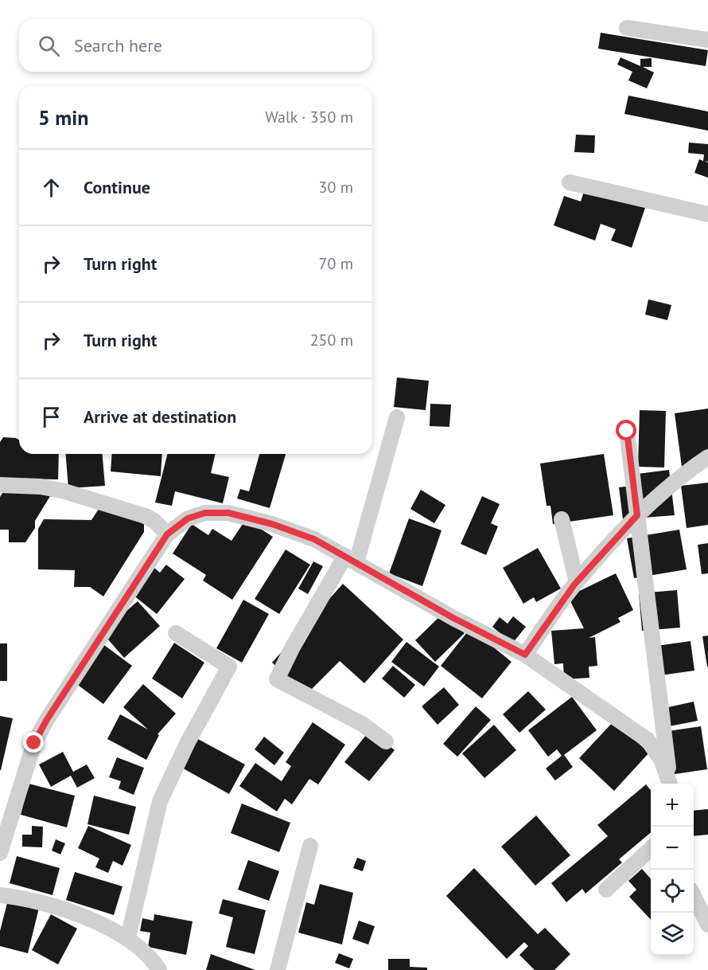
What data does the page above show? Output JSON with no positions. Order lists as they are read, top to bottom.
{
  "page": {
    "search": "Search here",
    "heading": ["5 min", "Walk · 350 m"],
    "list": [
      ["Continue", "30 m"],
      ["Turn right", "70 m"],
      ["Turn right", "250 m"],
      "Arrive at destination"
    ],
    "map_buttons": ["+", "−"]
  }
}
